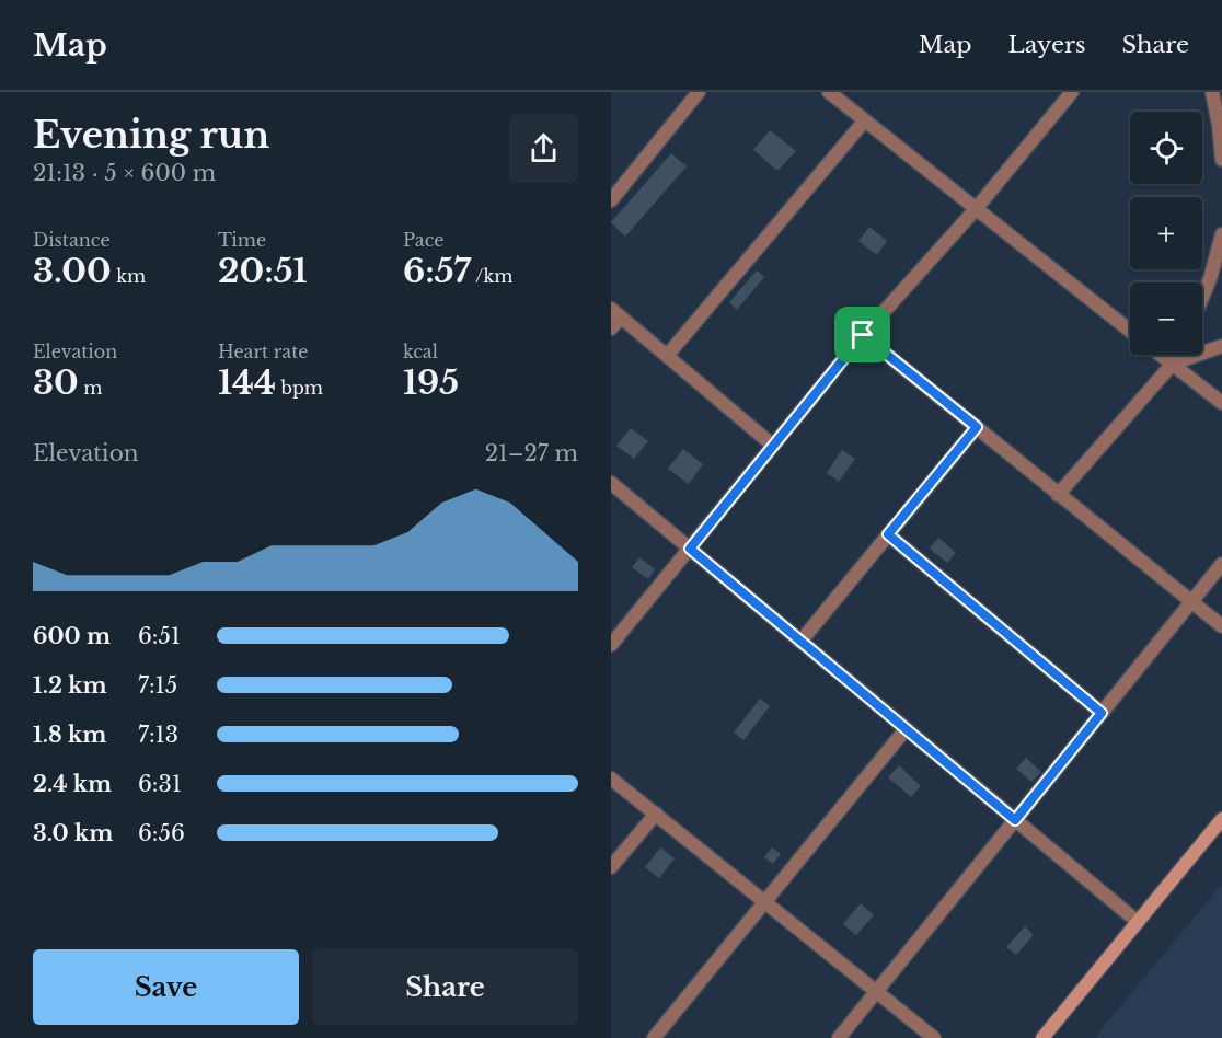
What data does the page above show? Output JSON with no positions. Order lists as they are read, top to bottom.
{
  "page": {
    "header": "Map",
    "nav": ["Map", "Layers", "Share"],
    "heading": ["Evening run", "21:13 · 5 × 600 m"],
    "map_buttons": ["+", "−"],
    "stats": [
      ["Distance", "3.00 km"],
      ["Time", "20:51"],
      ["Pace", "6:57 /km"],
      ["Elevation", "30 m"],
      ["Heart rate", "144 bpm"],
      ["kcal", "195"]
    ],
    "chart": ["Elevation", "21–27 m"],
    "list": [
      {
        "name": "600 m",
        "note": "6:51"
      },
      {
        "name": "1.2 km",
        "note": "7:15"
      },
      {
        "name": "1.8 km",
        "note": "7:13"
      },
      {
        "name": "2.4 km",
        "note": "6:31"
      },
      {
        "name": "3.0 km",
        "note": "6:56"
      }
    ],
    "buttons": ["Save", "Share"]
  }
}
